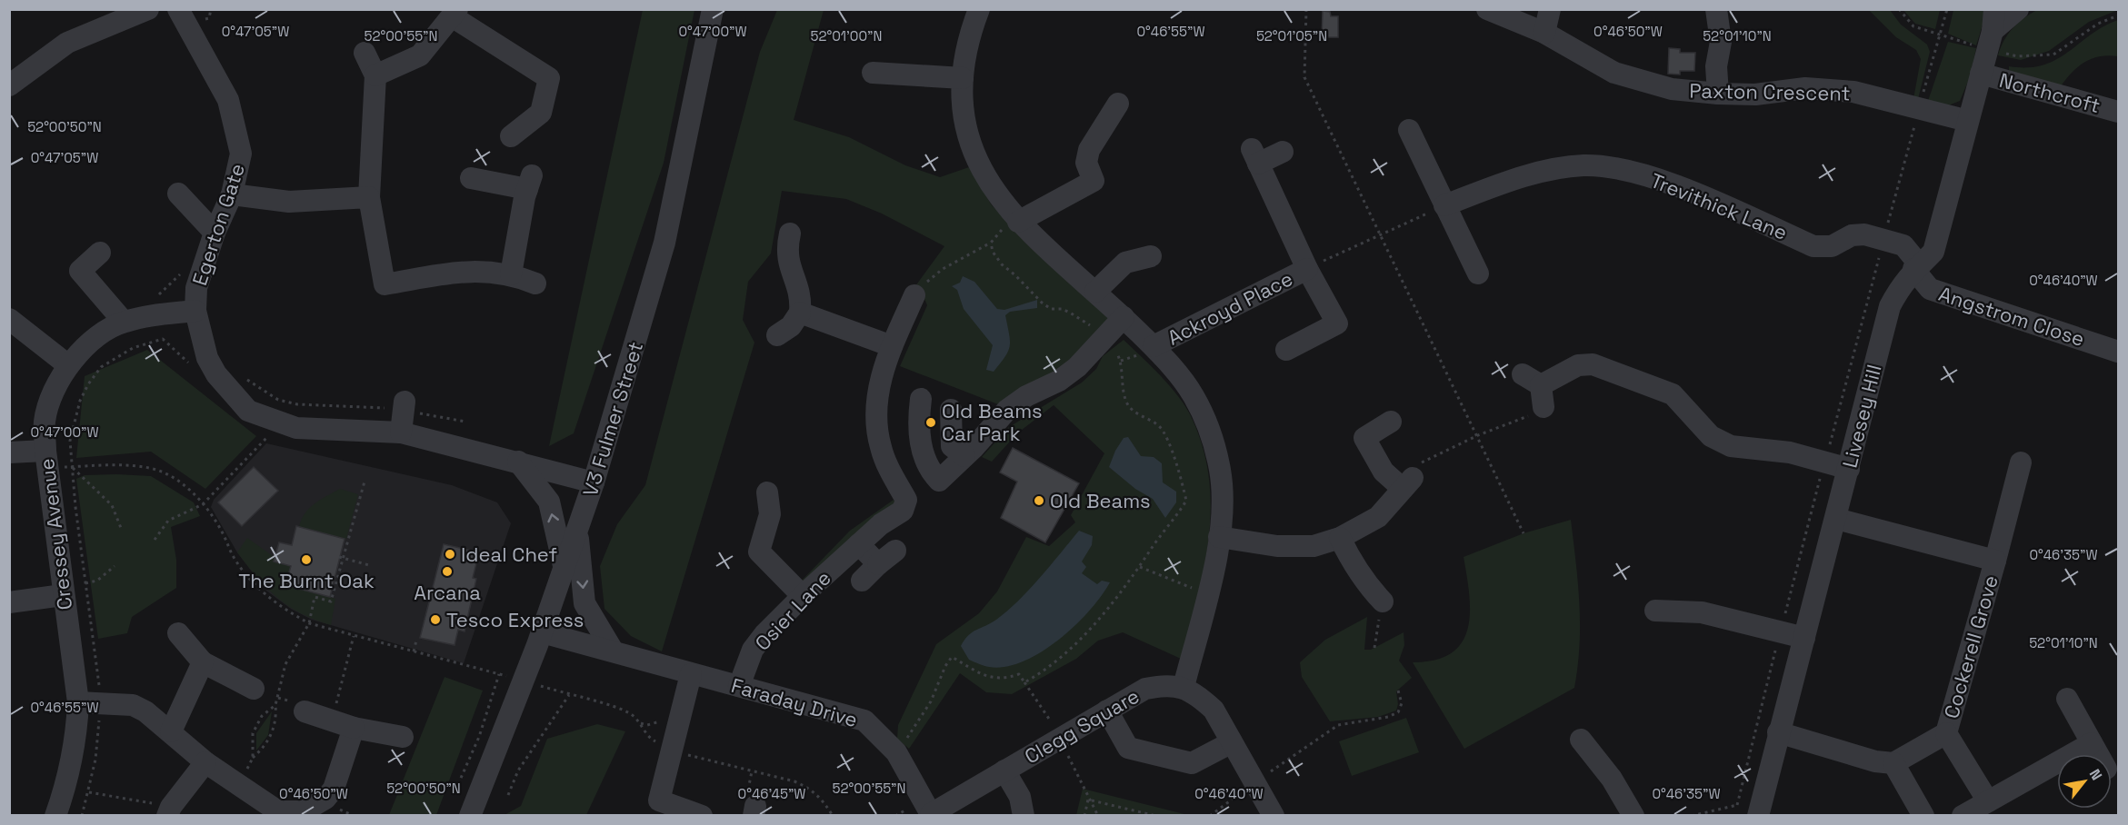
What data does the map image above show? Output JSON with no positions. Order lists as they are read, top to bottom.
{
  "streets": {
    "street": [
      "Paxton Crescent",
      "Northcroft",
      "Trevithick Lane",
      "Egerton Gate",
      "Ackroyd Place",
      "Angstrom Close",
      "Livesey Hill",
      "V3 Fulmer Street",
      "Cressey Avenue",
      "Osier Lane",
      "Cockerell Grove",
      "Faraday Drive",
      "Clegg Square"
    ]
  },
  "crossings": [
    ["Paxton Crescent", "Livesey Hill"],
    ["Northcroft", "Livesey Hill"],
    ["Trevithick Lane", "Angstrom Close"],
    ["Trevithick Lane", "Livesey Hill"],
    ["Egerton Gate", "V3 Fulmer Street"],
    ["Egerton Gate", "Cressey Avenue"],
    ["Angstrom Close", "Livesey Hill"],
    ["Livesey Hill", "Cockerell Grove"],
    ["V3 Fulmer Street", "Faraday Drive"],
    ["Osier Lane", "Faraday Drive"],
    ["Faraday Drive", "Clegg Square"]
  ],
  "places": [
    "Old Beams Car Park",
    "Old Beams",
    "Ideal Chef",
    "The Burnt Oak",
    "Arcana",
    "Tesco Express"
  ],
  "north": "top right",
  "coordinates": [
    "0°47'05\"W",
    "0°47'00\"W",
    "0°46'55\"W",
    "0°46'50\"W",
    "52°00'55\"N",
    "52°01'00\"N",
    "52°01'05\"N",
    "52°01'10\"N",
    "52°00'50\"N",
    "0°46'40\"W",
    "0°46'35\"W",
    "0°46'45\"W"
  ]
}
